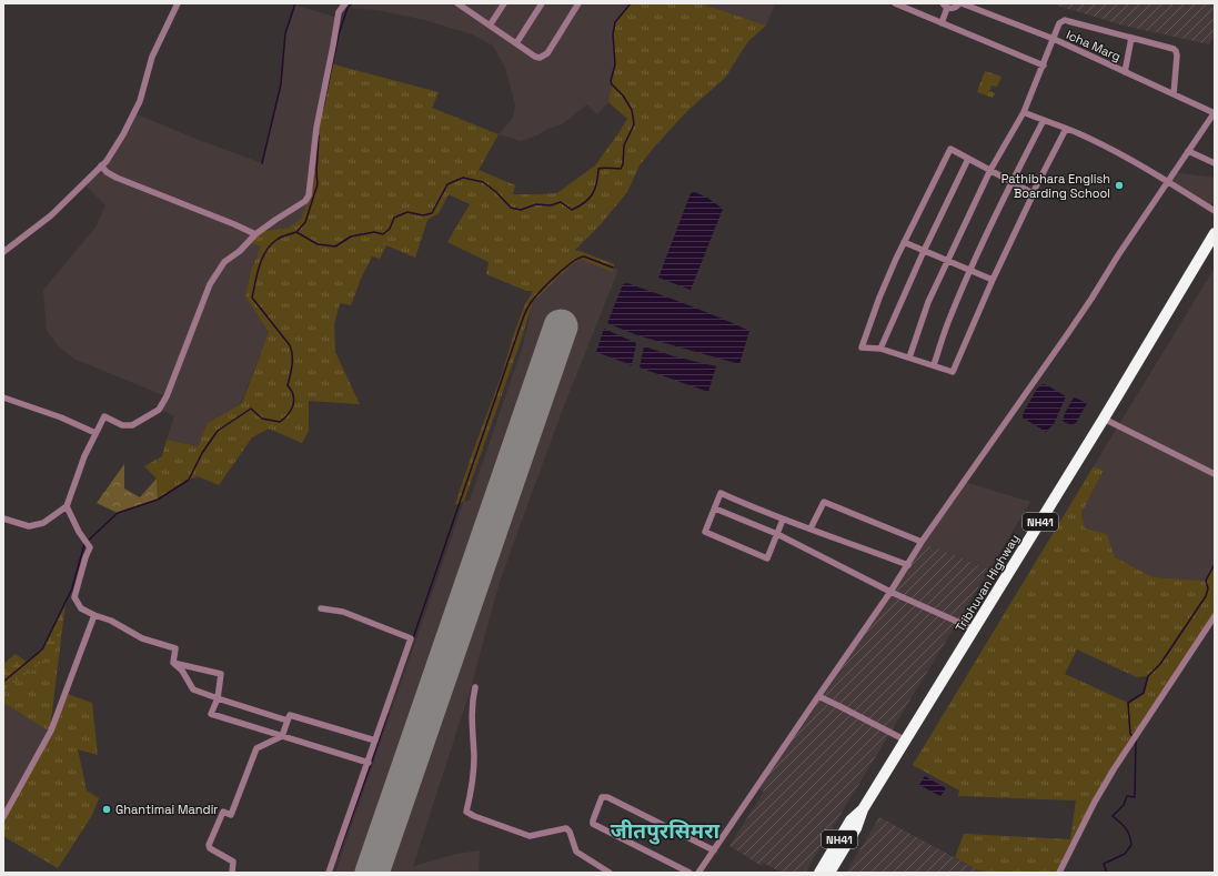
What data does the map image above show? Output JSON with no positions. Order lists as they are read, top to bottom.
{
  "streets": {
    "highway": ["NH41", "Tribhuvan Highway"],
    "street": ["Icha Marg"]
  },
  "crossings": [
    ["NH41", "Tribhuvan Highway"]
  ],
  "districts": ["जीतपुरसिमरा"],
  "places": ["Pathibhara English Boarding School", "Ghantimai Mandir"]
}
